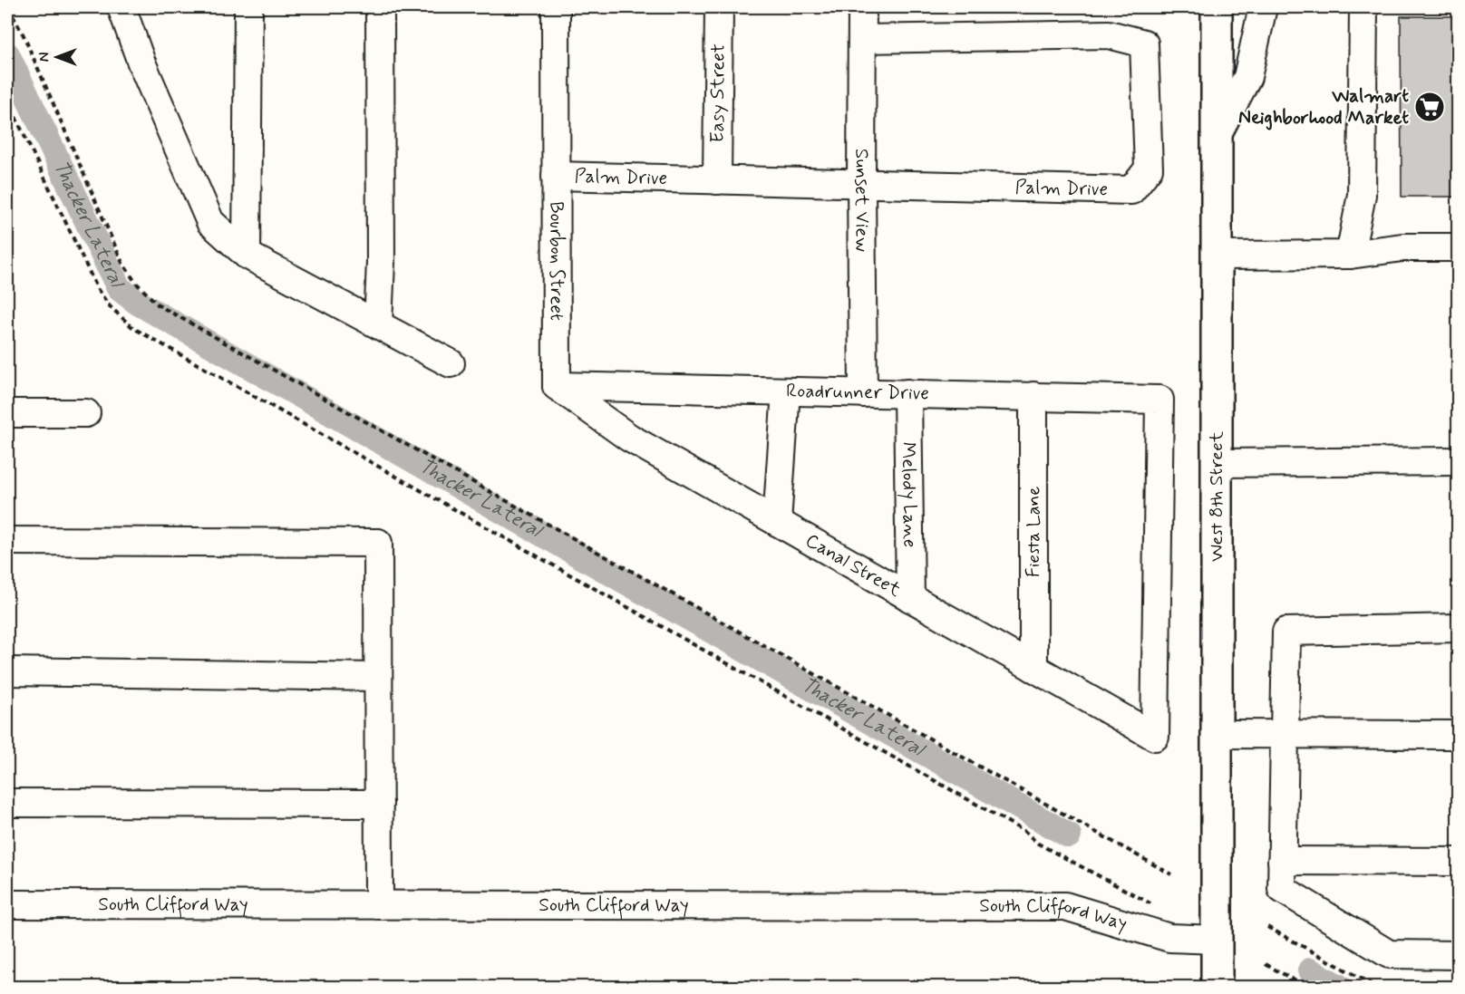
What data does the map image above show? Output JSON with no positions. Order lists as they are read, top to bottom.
{
  "streets": {
    "main road": ["West 8th Street"],
    "street": [
      "Easy Street",
      "Palm Drive",
      "Sunset View",
      "Bourbon Street",
      "Roadrunner Drive",
      "Melody Lane",
      "Fiesta Lane",
      "Canal Street",
      "South Clifford Way"
    ]
  },
  "crossings": [
    ["Easy Street", "Palm Drive"],
    ["Palm Drive", "Sunset View"],
    ["Palm Drive", "Bourbon Street"],
    ["Sunset View", "Roadrunner Drive"],
    ["Bourbon Street", "Roadrunner Drive"],
    ["Bourbon Street", "Canal Street"],
    ["Roadrunner Drive", "Melody Lane"],
    ["Roadrunner Drive", "Fiesta Lane"],
    ["Roadrunner Drive", "Canal Street"],
    ["Melody Lane", "Canal Street"],
    ["West 8th Street", "South Clifford Way"],
    ["Fiesta Lane", "Canal Street"]
  ],
  "water": ["Thacker Lateral"],
  "places": {
    "supermarket": ["Walmart Neighborhood Market"]
  },
  "north": "left"
}
